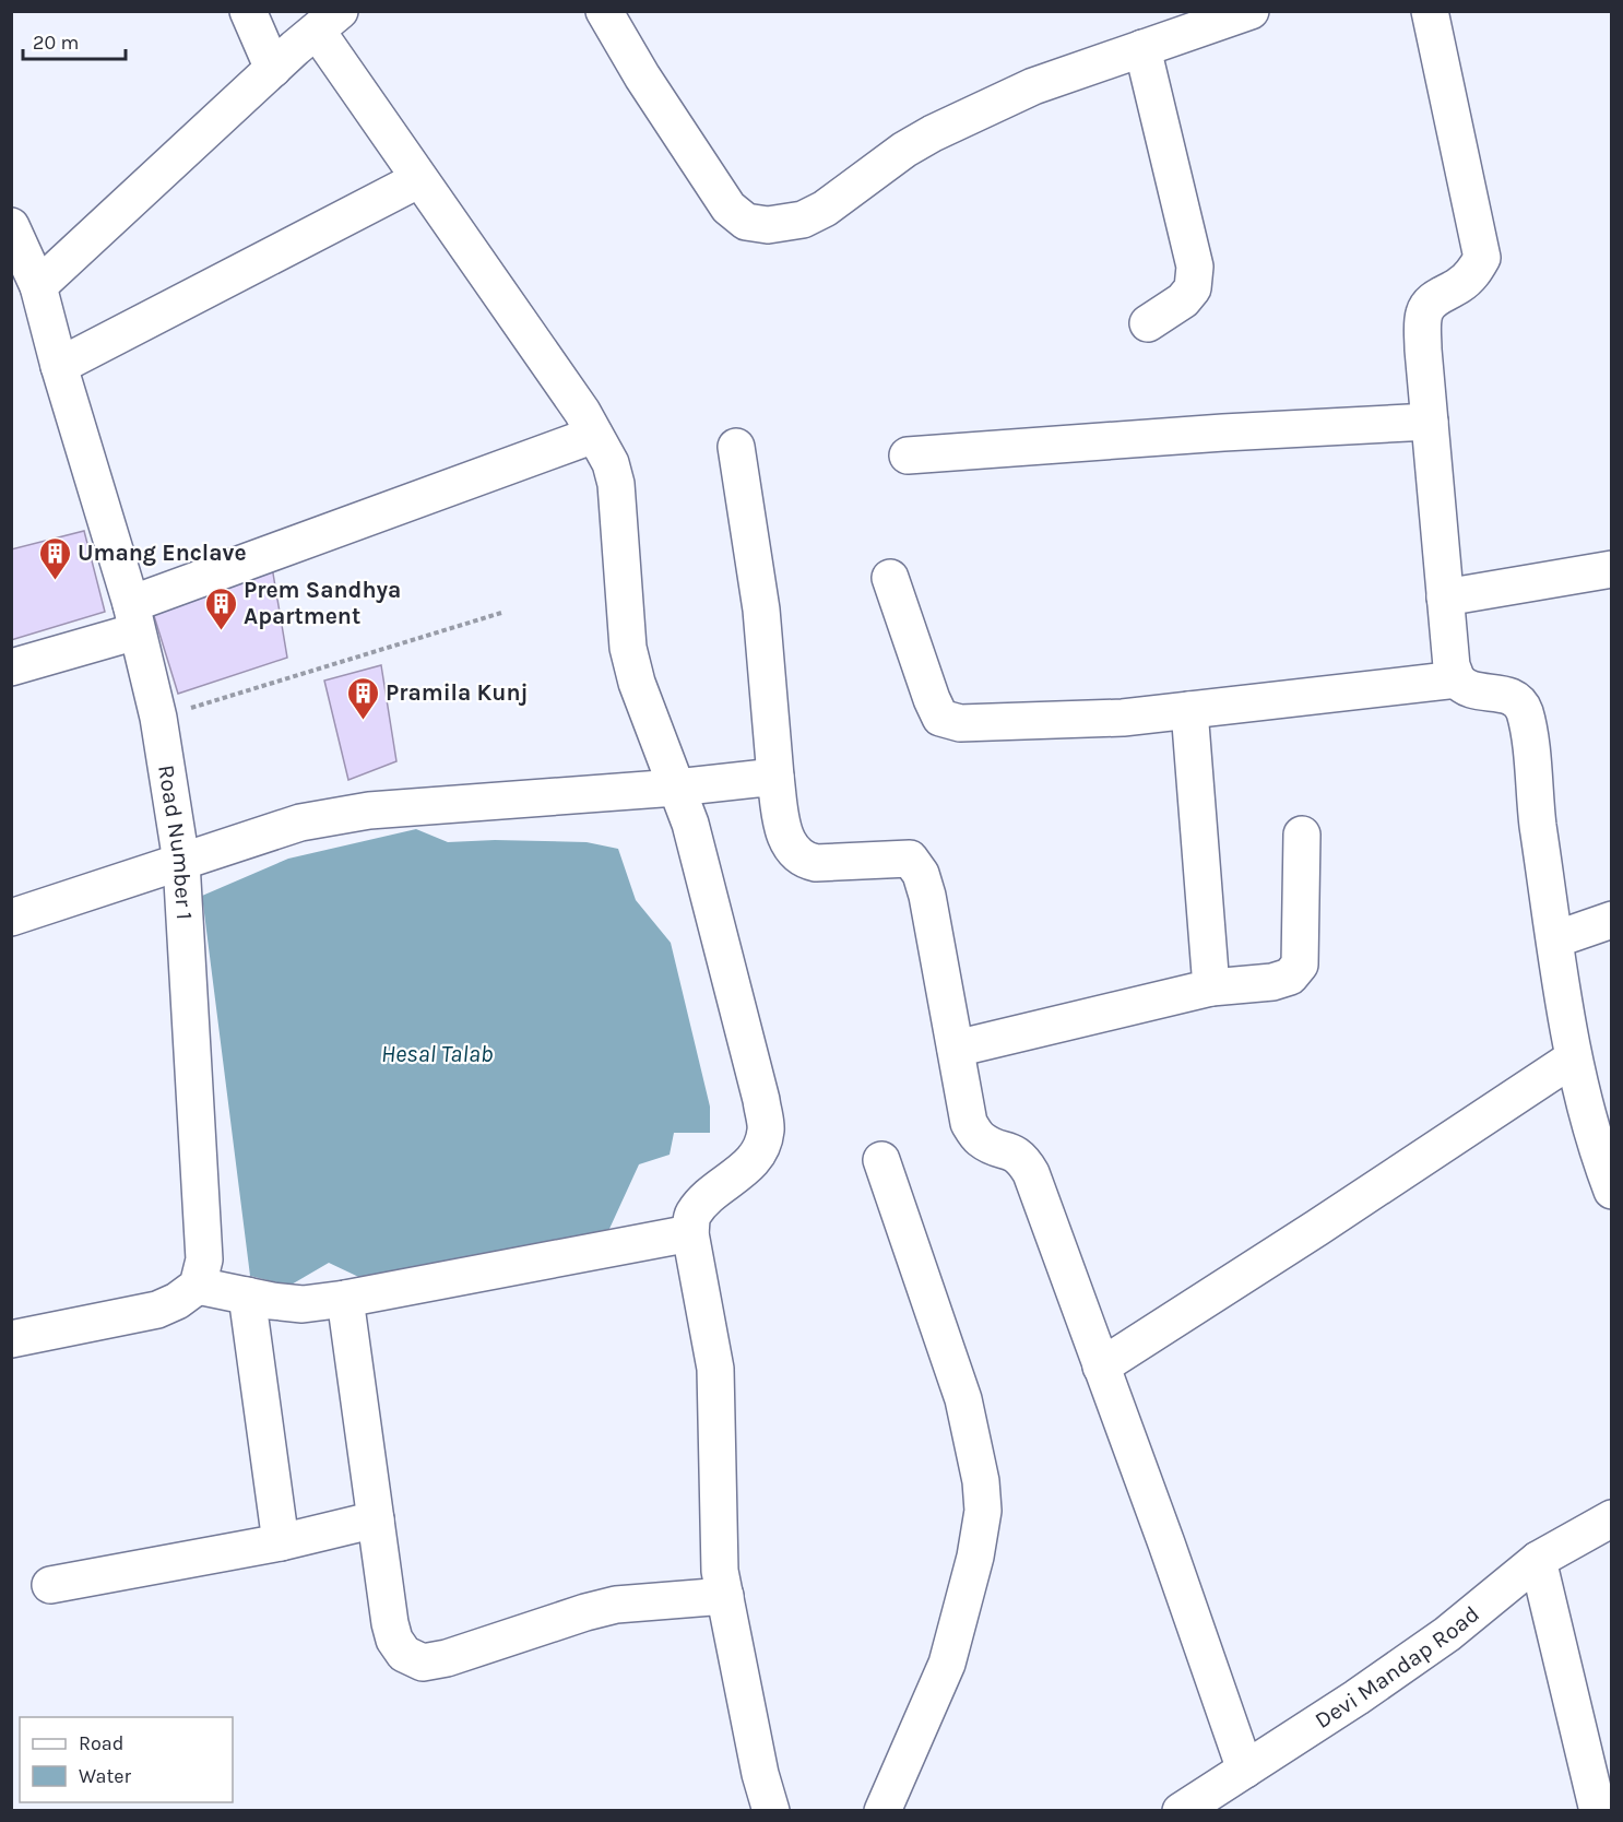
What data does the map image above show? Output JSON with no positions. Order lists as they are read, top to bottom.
{
  "streets": {
    "street": ["Road Number 1", "Devi Mandap Road"]
  },
  "water": ["Hesal Talab"],
  "places": {
    "building": ["Umang Enclave", "Prem Sandhya Apartment", "Pramila Kunj"]
  },
  "legend": ["Road", "Water"],
  "scale_bar": "20 m"
}
